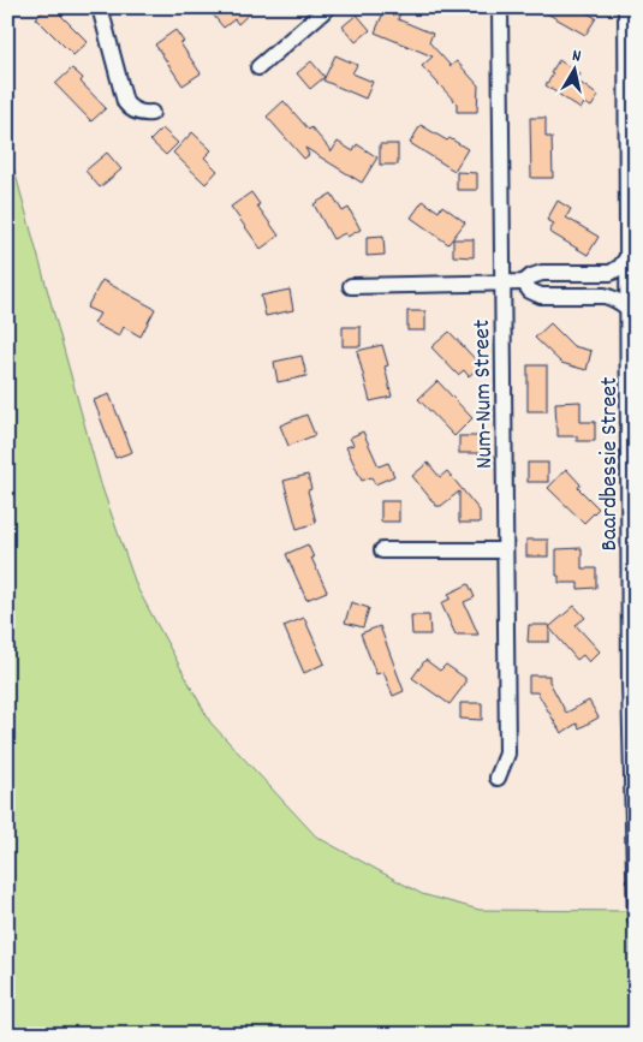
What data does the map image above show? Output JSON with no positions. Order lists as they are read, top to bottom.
{
  "streets": {
    "street": ["Num-Num Street", "Baardbessie Street"]
  },
  "north": "top"
}
